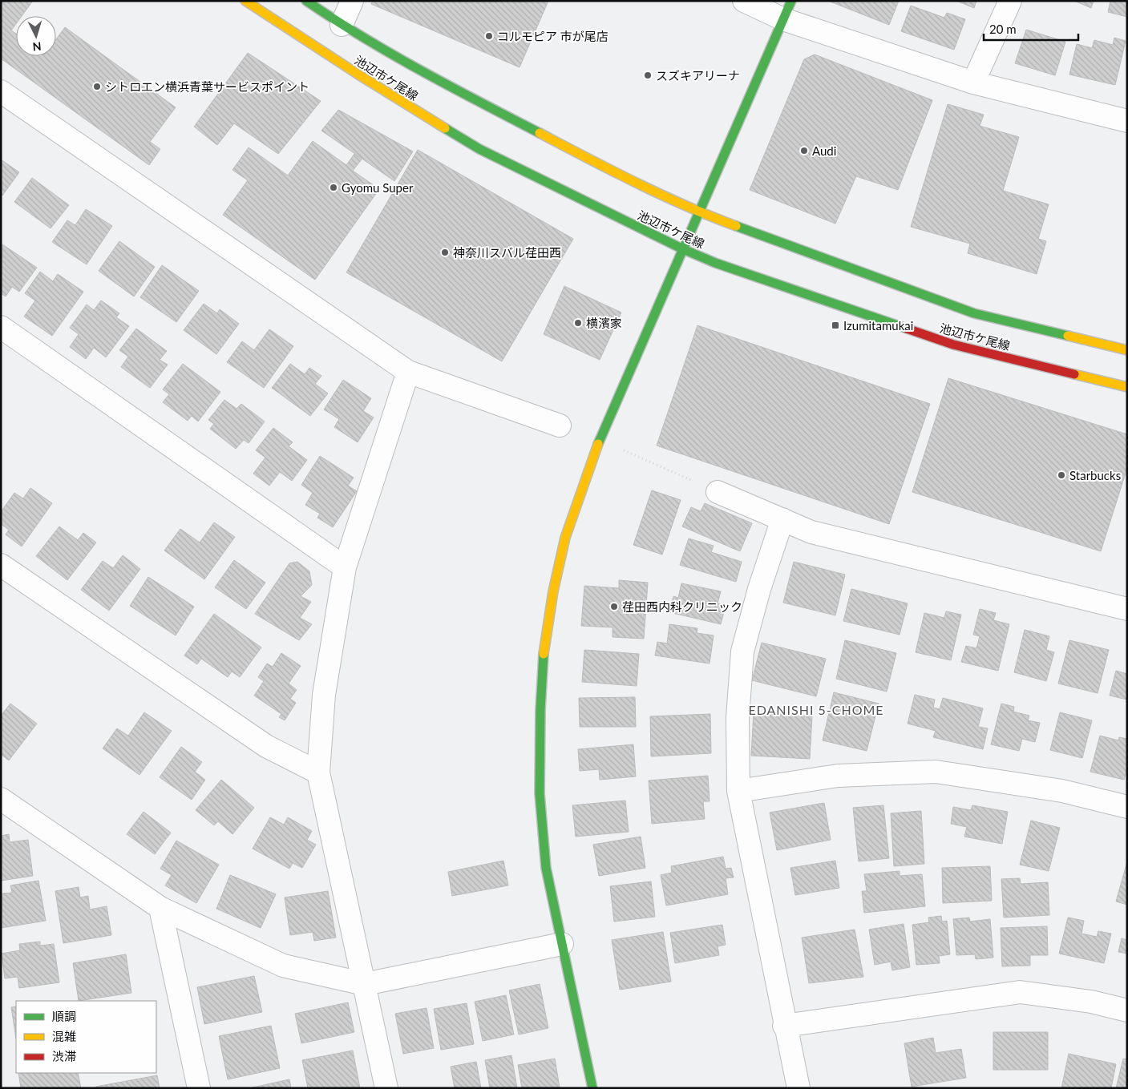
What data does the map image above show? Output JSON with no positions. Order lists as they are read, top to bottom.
{
  "streets": {
    "street": ["池辺市ケ尾線"]
  },
  "districts": ["EDANISHI 5-CHOME"],
  "places": {
    "other": [
      "コルモピア 市が尾店",
      "スズキアリーナ",
      "シトロエン横浜青葉サービスポイント",
      "Audi",
      "Gyomu Super",
      "神奈川スバル荏田西",
      "横濱家",
      "Starbucks",
      "荏田西内科クリニック"
    ],
    "transit": ["Izumitamukai"]
  },
  "legend": ["順調", "混雑", "渋滞"],
  "scale_bar": "20 m",
  "north": "bottom"
}
